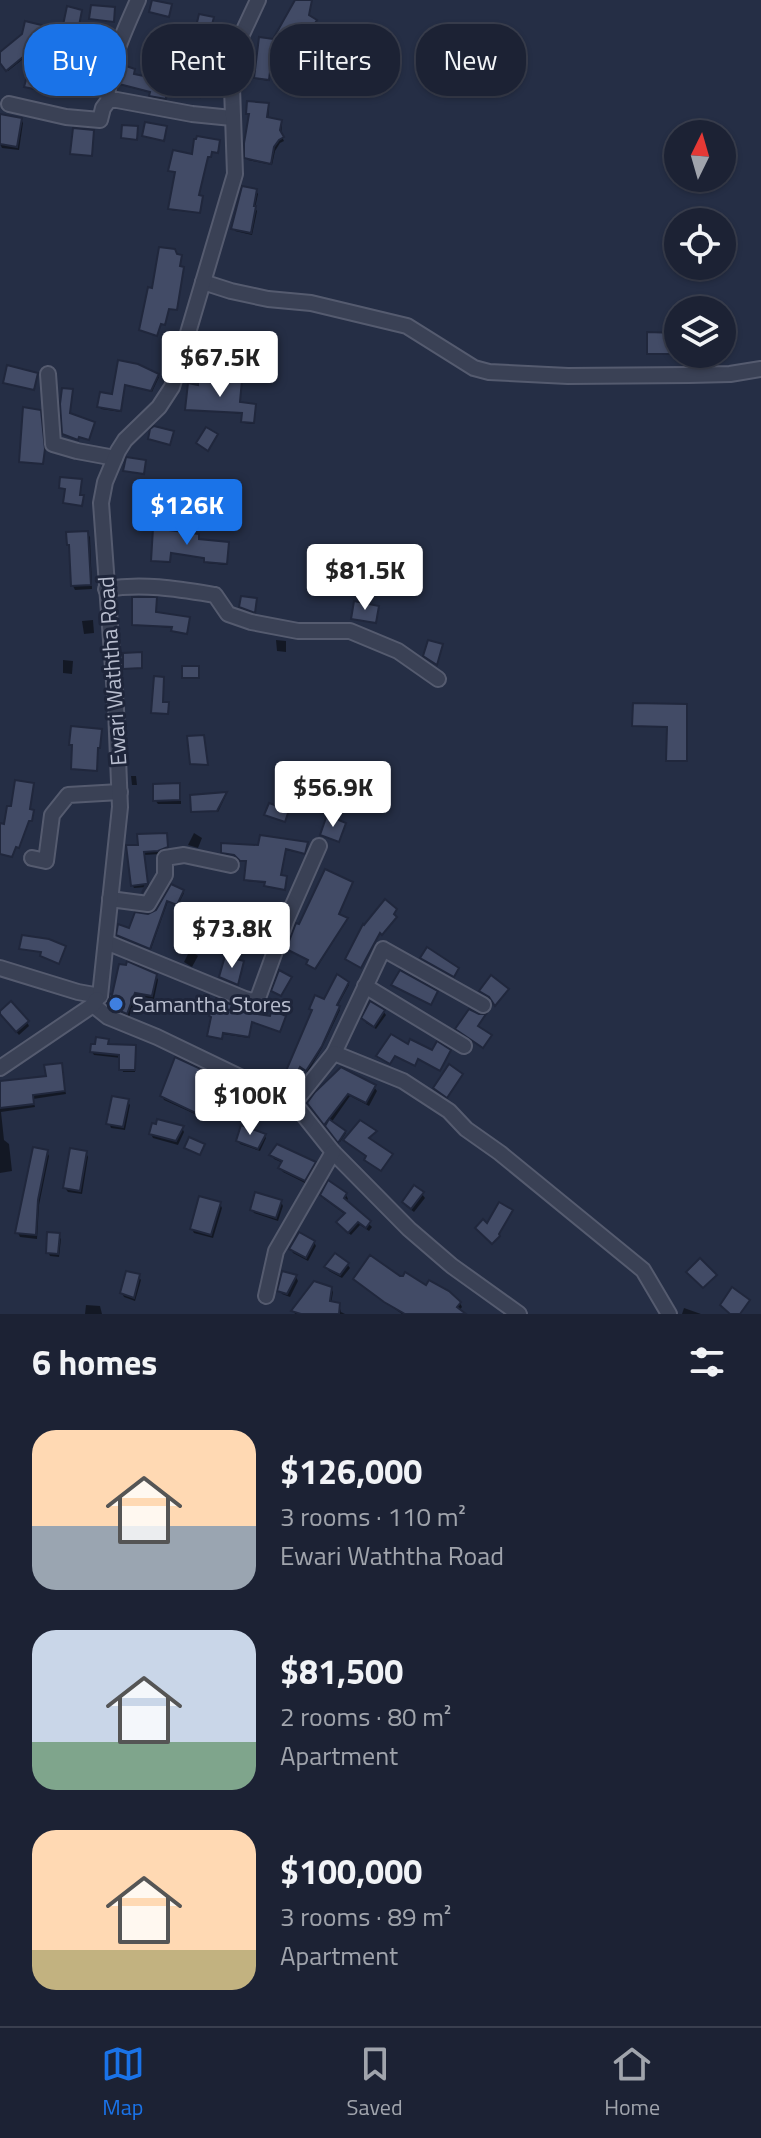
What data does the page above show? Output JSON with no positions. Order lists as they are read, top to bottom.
{
  "streets": {
    "street": ["Ewari Waththa Road"]
  },
  "places": ["Samantha Stores"],
  "north": "top",
  "page": {
    "chip": [
      "Buy",
      "Rent",
      "Filters",
      "New"
    ],
    "price": [
      "$67.5K",
      "$126K",
      "$81.5K",
      "$56.9K",
      "$73.8K",
      "$100K"
    ],
    "heading": "6 homes",
    "list": [
      {
        "name": "$126,000",
        "note": "3 rooms · 110 m² · Ewari Waththa Road"
      },
      {
        "name": "$81,500",
        "note": "2 rooms · 80 m² · Apartment"
      },
      {
        "name": "$100,000",
        "note": "3 rooms · 89 m² · Apartment"
      }
    ],
    "tabs": ["Map", "Saved", "Home"]
  }
}
